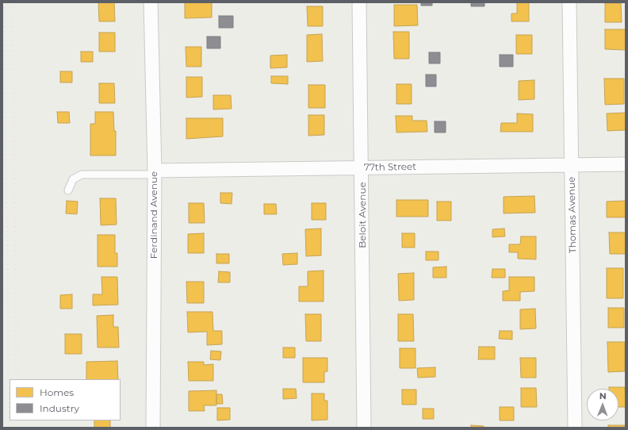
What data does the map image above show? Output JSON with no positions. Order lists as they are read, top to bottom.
{
  "streets": {
    "street": [
      "77th Street",
      "Ferdinand Avenue",
      "Beloit Avenue",
      "Thomas Avenue"
    ]
  },
  "crossings": [
    ["77th Street", "Ferdinand Avenue"],
    ["77th Street", "Beloit Avenue"],
    ["77th Street", "Thomas Avenue"]
  ],
  "legend": ["Homes", "Industry"],
  "north": "top"
}
